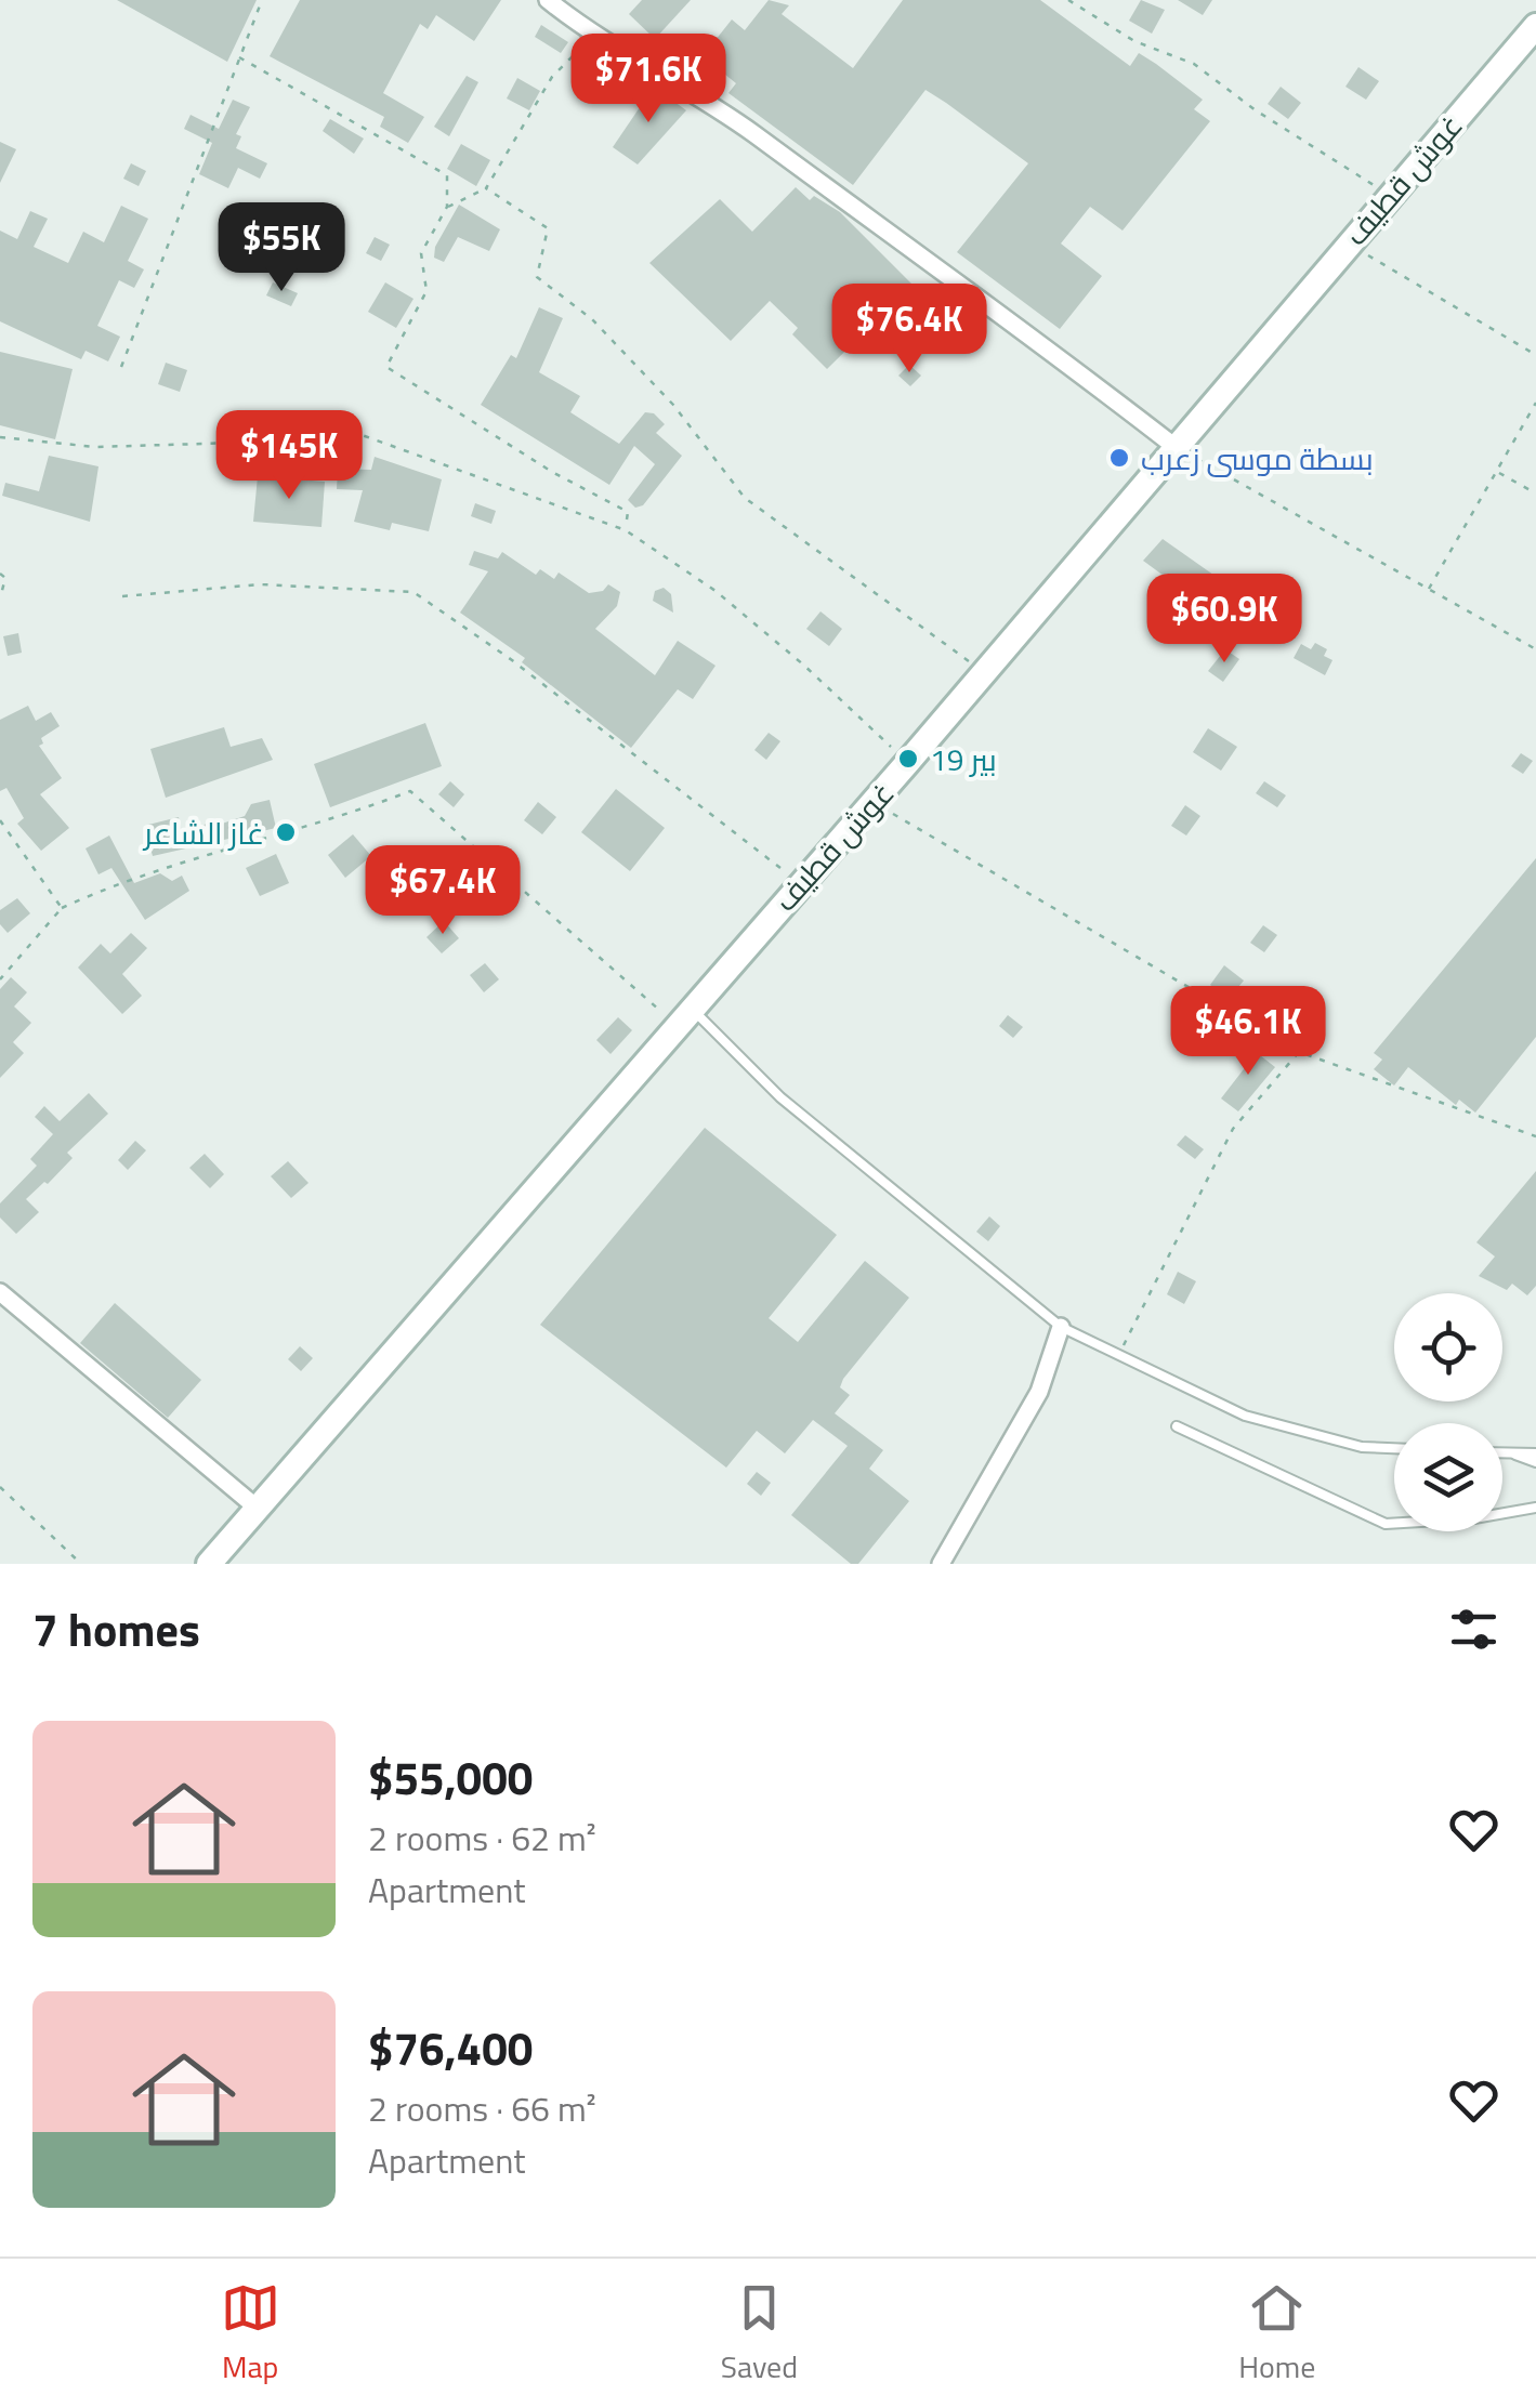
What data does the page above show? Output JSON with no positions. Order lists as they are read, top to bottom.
{
  "streets": {
    "main road": ["غوش قطيف"]
  },
  "places": ["بسطة موسى زعرب", "بير 19", "غاز الشاعر"],
  "page": {
    "price": [
      "$71.6K",
      "$55K",
      "$76.4K",
      "$145K",
      "$60.9K",
      "$67.4K",
      "$46.1K"
    ],
    "heading": "7 homes",
    "list": [
      {
        "name": "$55,000",
        "note": "2 rooms · 62 m² · Apartment"
      },
      {
        "name": "$76,400",
        "note": "2 rooms · 66 m² · Apartment"
      }
    ],
    "tabs": ["Map", "Saved", "Home"]
  }
}
